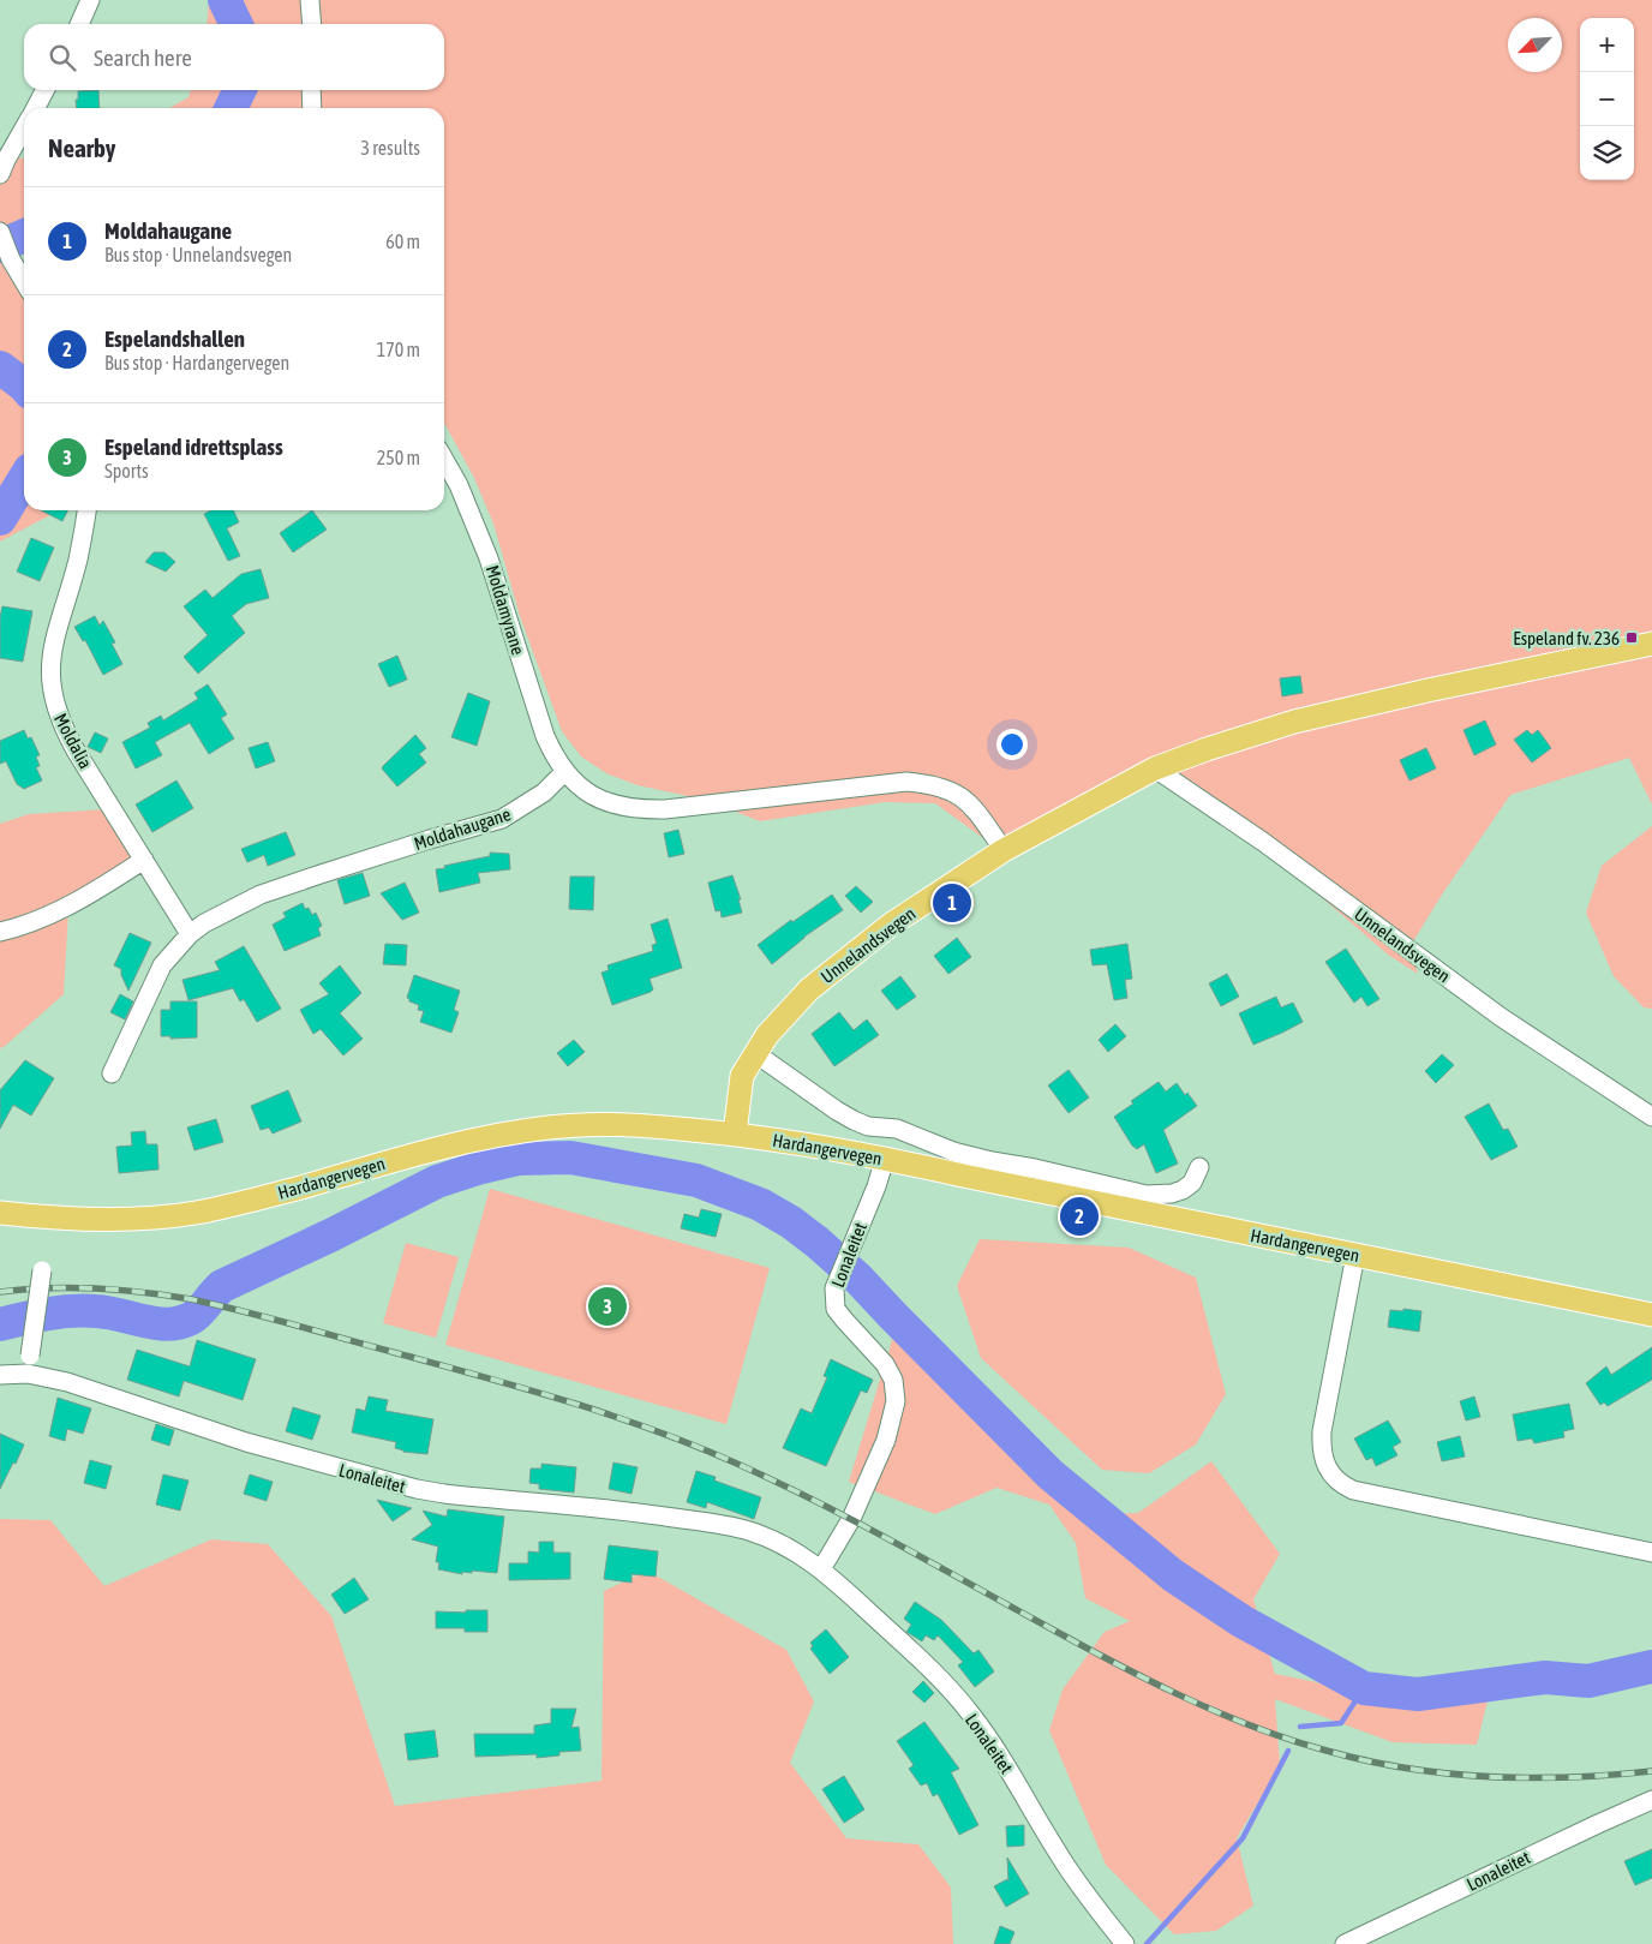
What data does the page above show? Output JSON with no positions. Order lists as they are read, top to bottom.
{
  "streets": {
    "main road": ["Unnelandsvegen", "Hardangervegen"],
    "street": [
      "Moldamyrane",
      "Moldalia",
      "Moldahaugane",
      "Lonaleitet"
    ]
  },
  "crossings": [
    ["Moldamyrane", "Moldahaugane"],
    ["Moldalia", "Moldahaugane"],
    ["Unnelandsvegen", "Hardangervegen"],
    ["Hardangervegen", "Lonaleitet"]
  ],
  "places": {
    "transit": ["Espeland fv. 236"]
  },
  "north": "bottom left",
  "page": {
    "map_buttons": ["+", "−"],
    "search": "Search here",
    "heading": ["Nearby", "3 results"],
    "list": [
      {
        "mark": "1",
        "name": "Moldahaugane",
        "note": "Bus stop · Unnelandsvegen",
        "value": "60 m"
      },
      {
        "mark": "2",
        "name": "Espelandshallen",
        "note": "Bus stop · Hardangervegen",
        "value": "170 m"
      },
      {
        "mark": "3",
        "name": "Espeland idrettsplass",
        "note": "Sports",
        "value": "250 m"
      }
    ],
    "pins": ["1", "2", "3"]
  }
}
